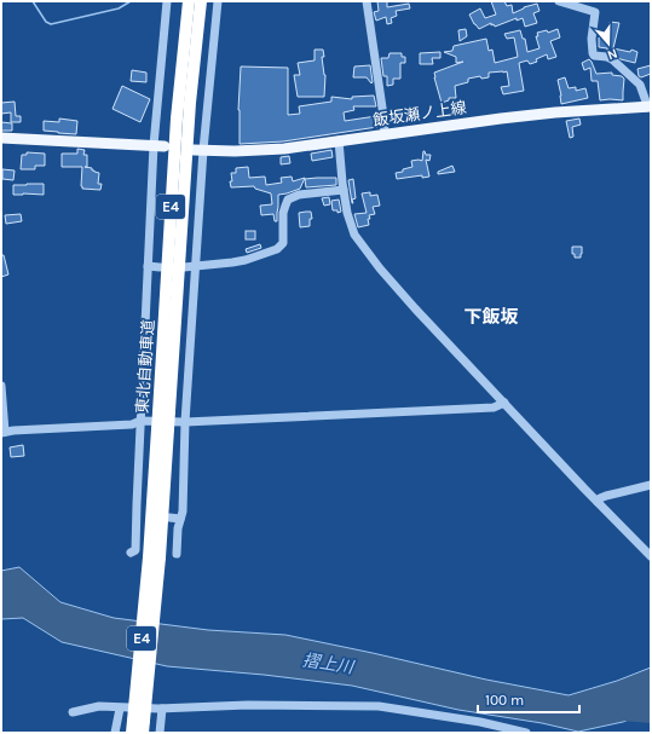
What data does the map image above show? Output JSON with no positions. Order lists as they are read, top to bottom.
{
  "streets": {
    "highway": ["E4", "東北自動車道"],
    "main road": ["飯坂瀬ノ上線"]
  },
  "districts": ["下飯坂"],
  "water": ["摺上川"],
  "scale_bar": "100 m",
  "north": "bottom"
}
